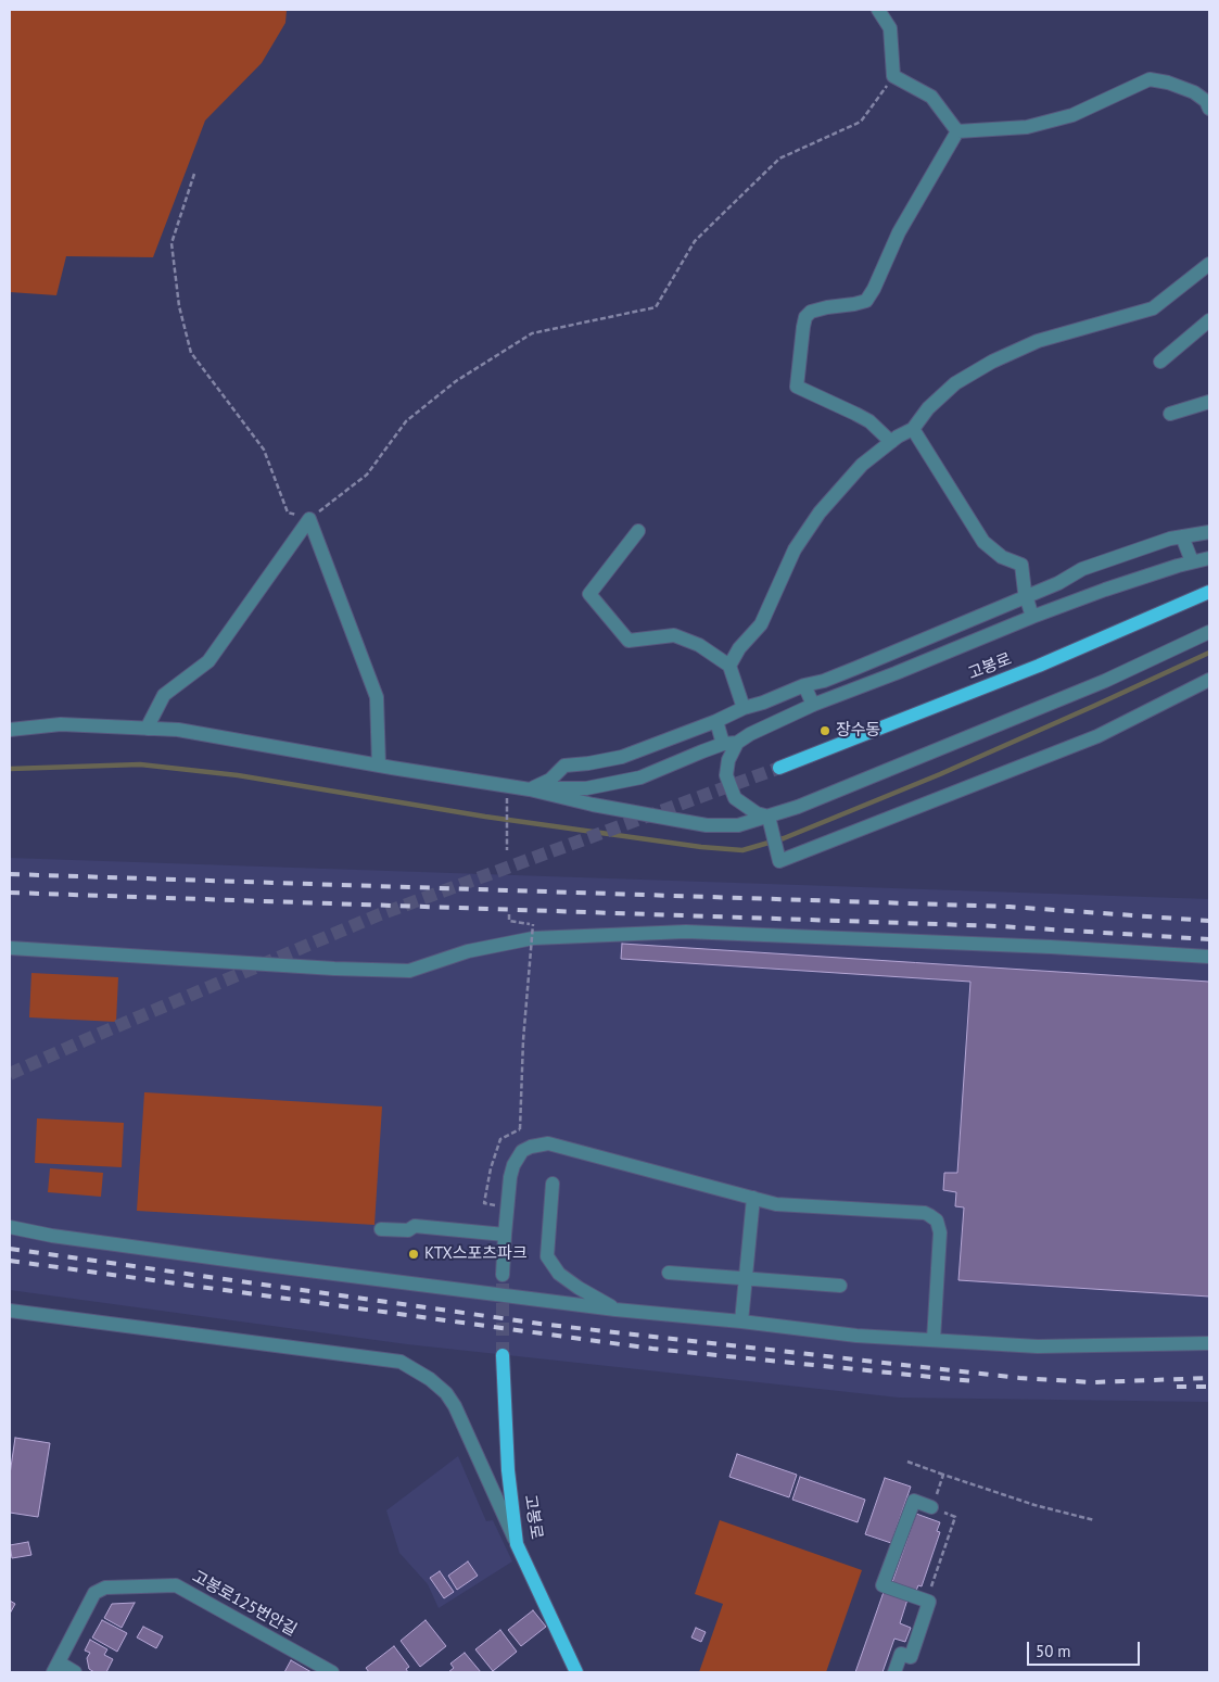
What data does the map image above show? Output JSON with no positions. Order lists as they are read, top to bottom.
{
  "streets": {
    "main road": ["고봉로"],
    "street": ["고봉로125번안길"]
  },
  "places": ["장수동", "KTX스포츠파크"],
  "scale_bar": "50 m"
}
